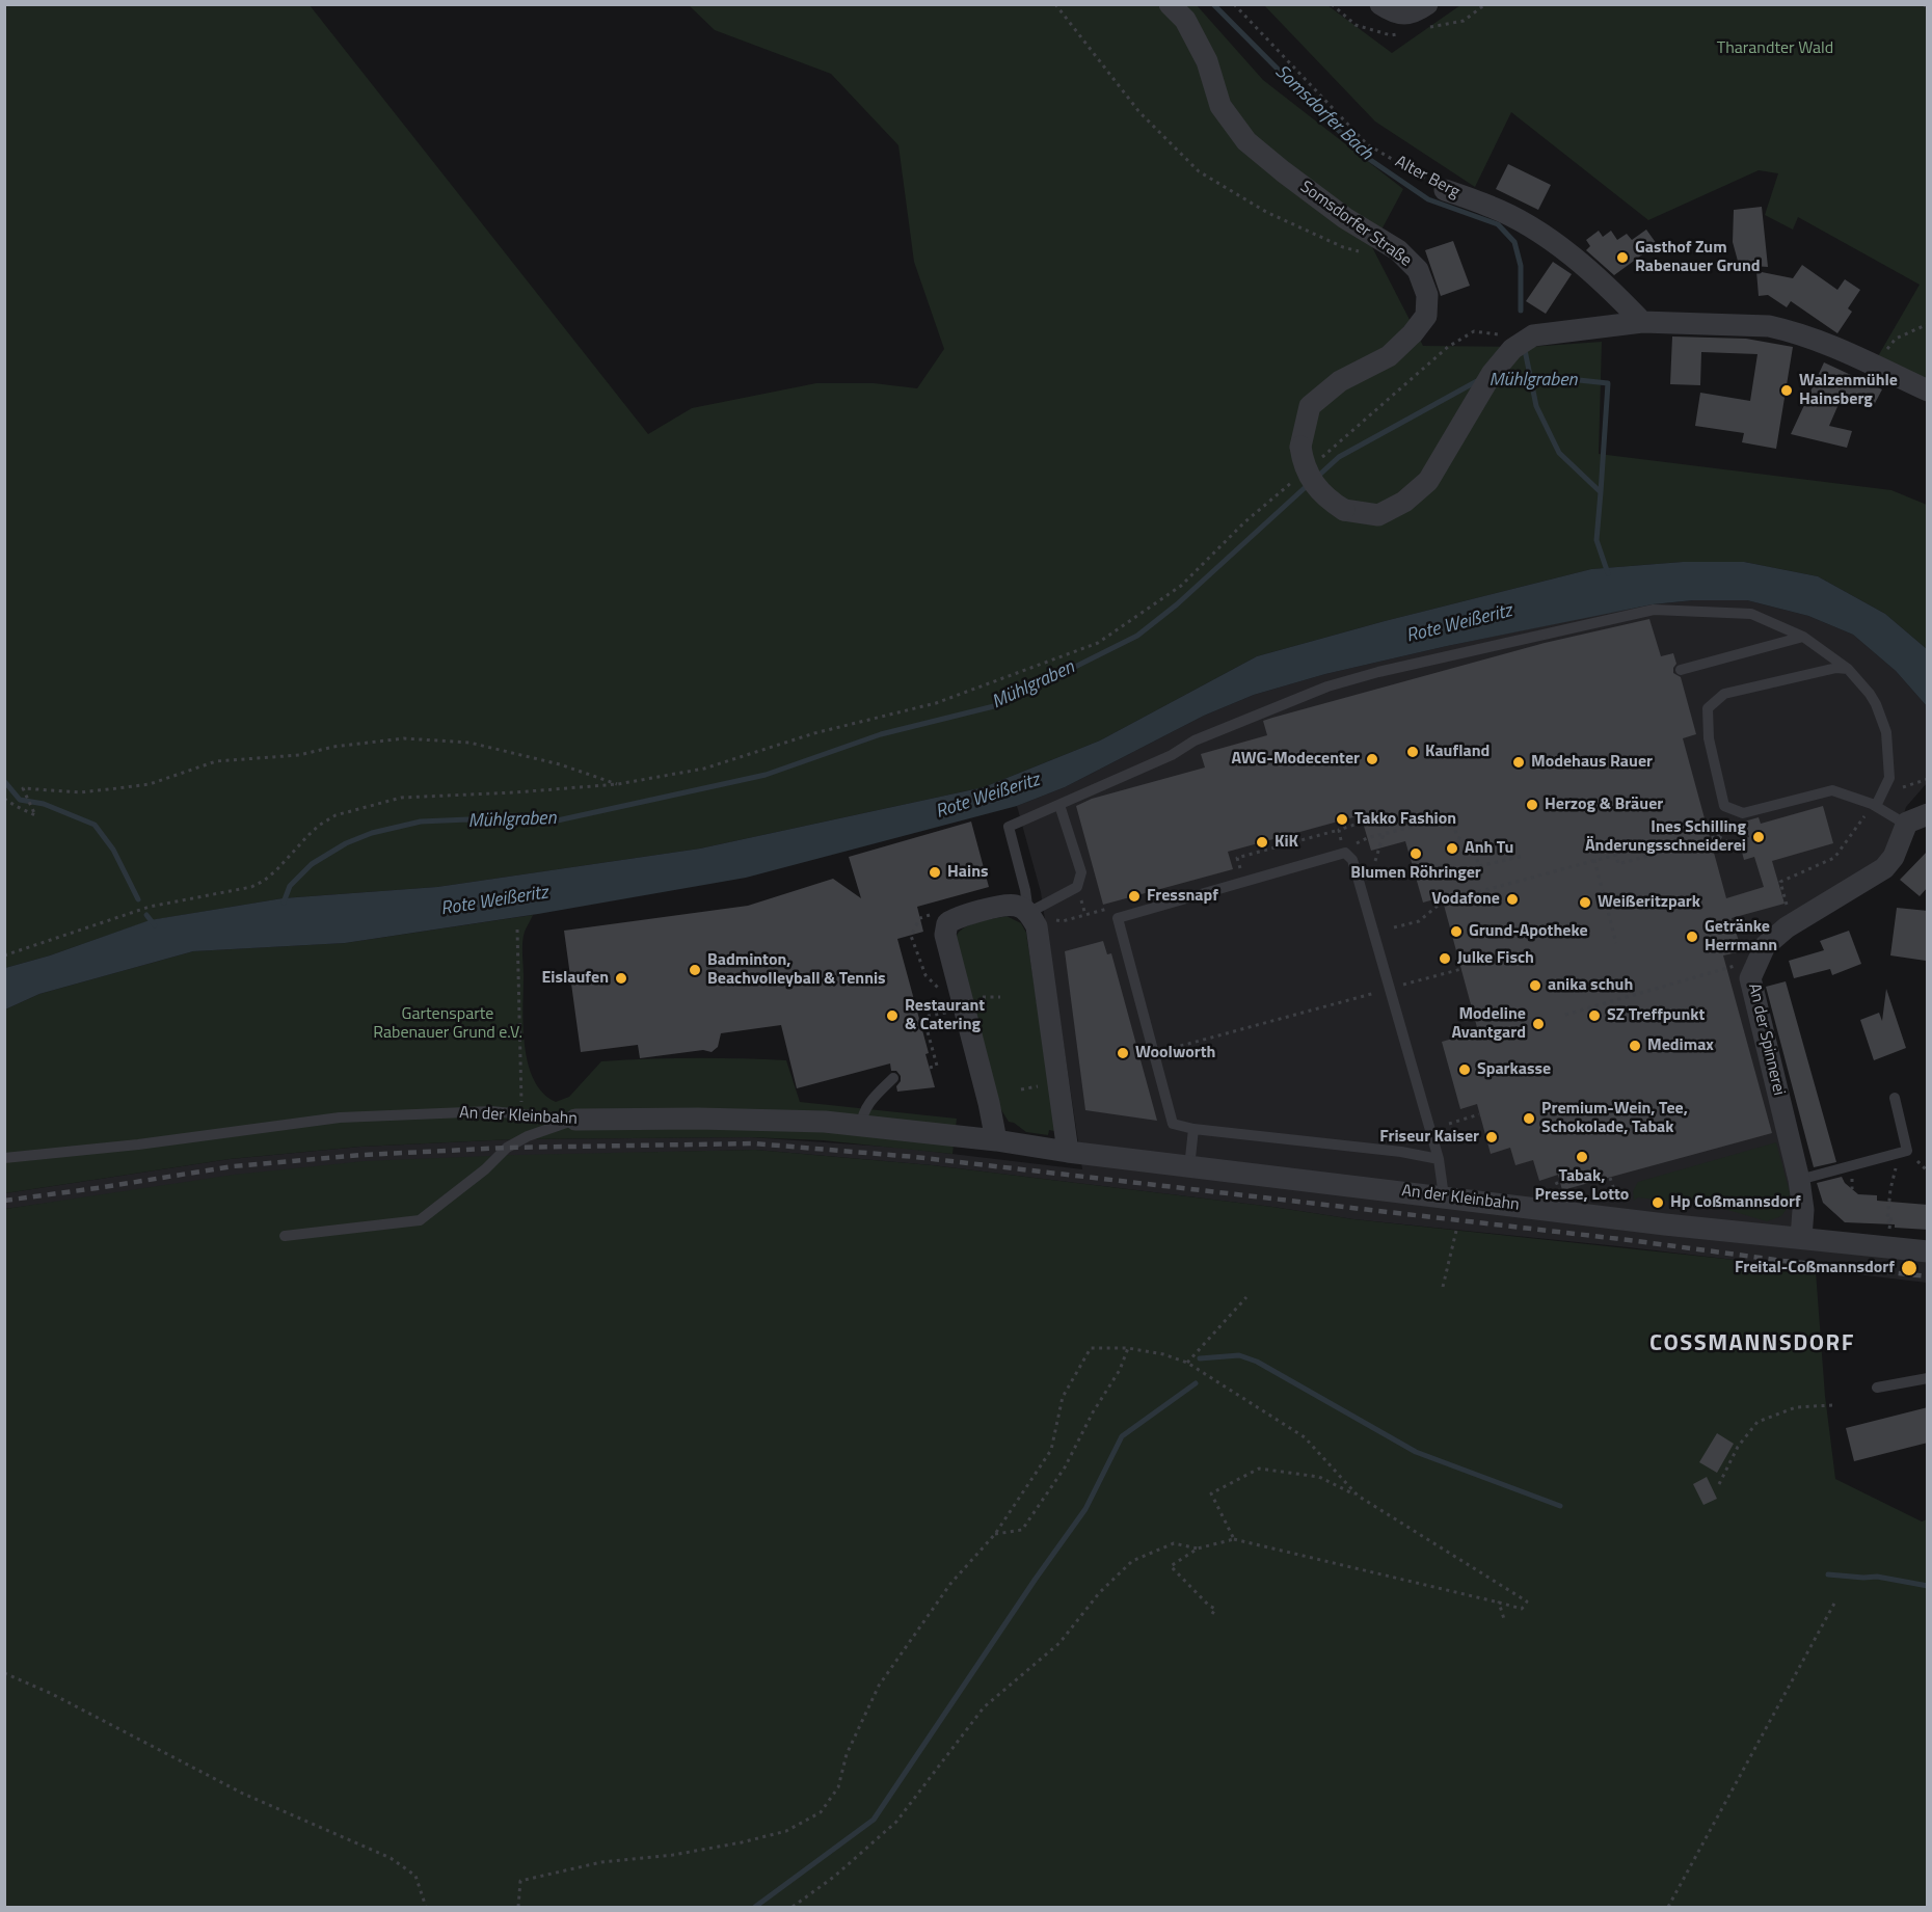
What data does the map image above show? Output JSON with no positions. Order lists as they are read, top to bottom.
{
  "streets": {
    "street": [
      "Alter Berg",
      "Somsdorfer Straße",
      "An der Spinnerei",
      "An der Kleinbahn"
    ]
  },
  "crossings": [
    ["Alter Berg", "Somsdorfer Straße"],
    ["An der Spinnerei", "An der Kleinbahn"]
  ],
  "districts": ["COSSMANNSDORF"],
  "water": ["Somsdorfer Bach", "Mühlgraben", "Rote Weißeritz"],
  "parks": ["Tharandter Wald", "Gartensparte Rabenauer Grund e.V."],
  "places": [
    "Gasthof Zum Rabenauer Grund",
    "Walzenmühle Hainsberg",
    "Kaufland",
    "AWG-Modecenter",
    "Modehaus Rauer",
    "Herzog & Bräuer",
    "Takko Fashion",
    "Ines Schilling Änderungsschneiderei",
    "KiK",
    "Anh Tu",
    "Blumen Röhringer",
    "Hains",
    "Fressnapf",
    "Vodafone",
    "Weißeritzpark",
    "Grund-Apotheke",
    "Getränke Herrmann",
    "Julke Fisch",
    "Badminton, Beachvolleyball & Tennis",
    "Eislaufen",
    "anika schuh",
    "Restaurant & Catering",
    "SZ Treffpunkt",
    "Modeline Avantgard",
    "Medimax",
    "Woolworth",
    "Sparkasse",
    "Premium-Wein, Tee, Schokolade, Tabak",
    "Friseur Kaiser",
    "Tabak, Presse, Lotto",
    "Hp Coßmannsdorf",
    "Freital-Coßmannsdorf"
  ]
}
